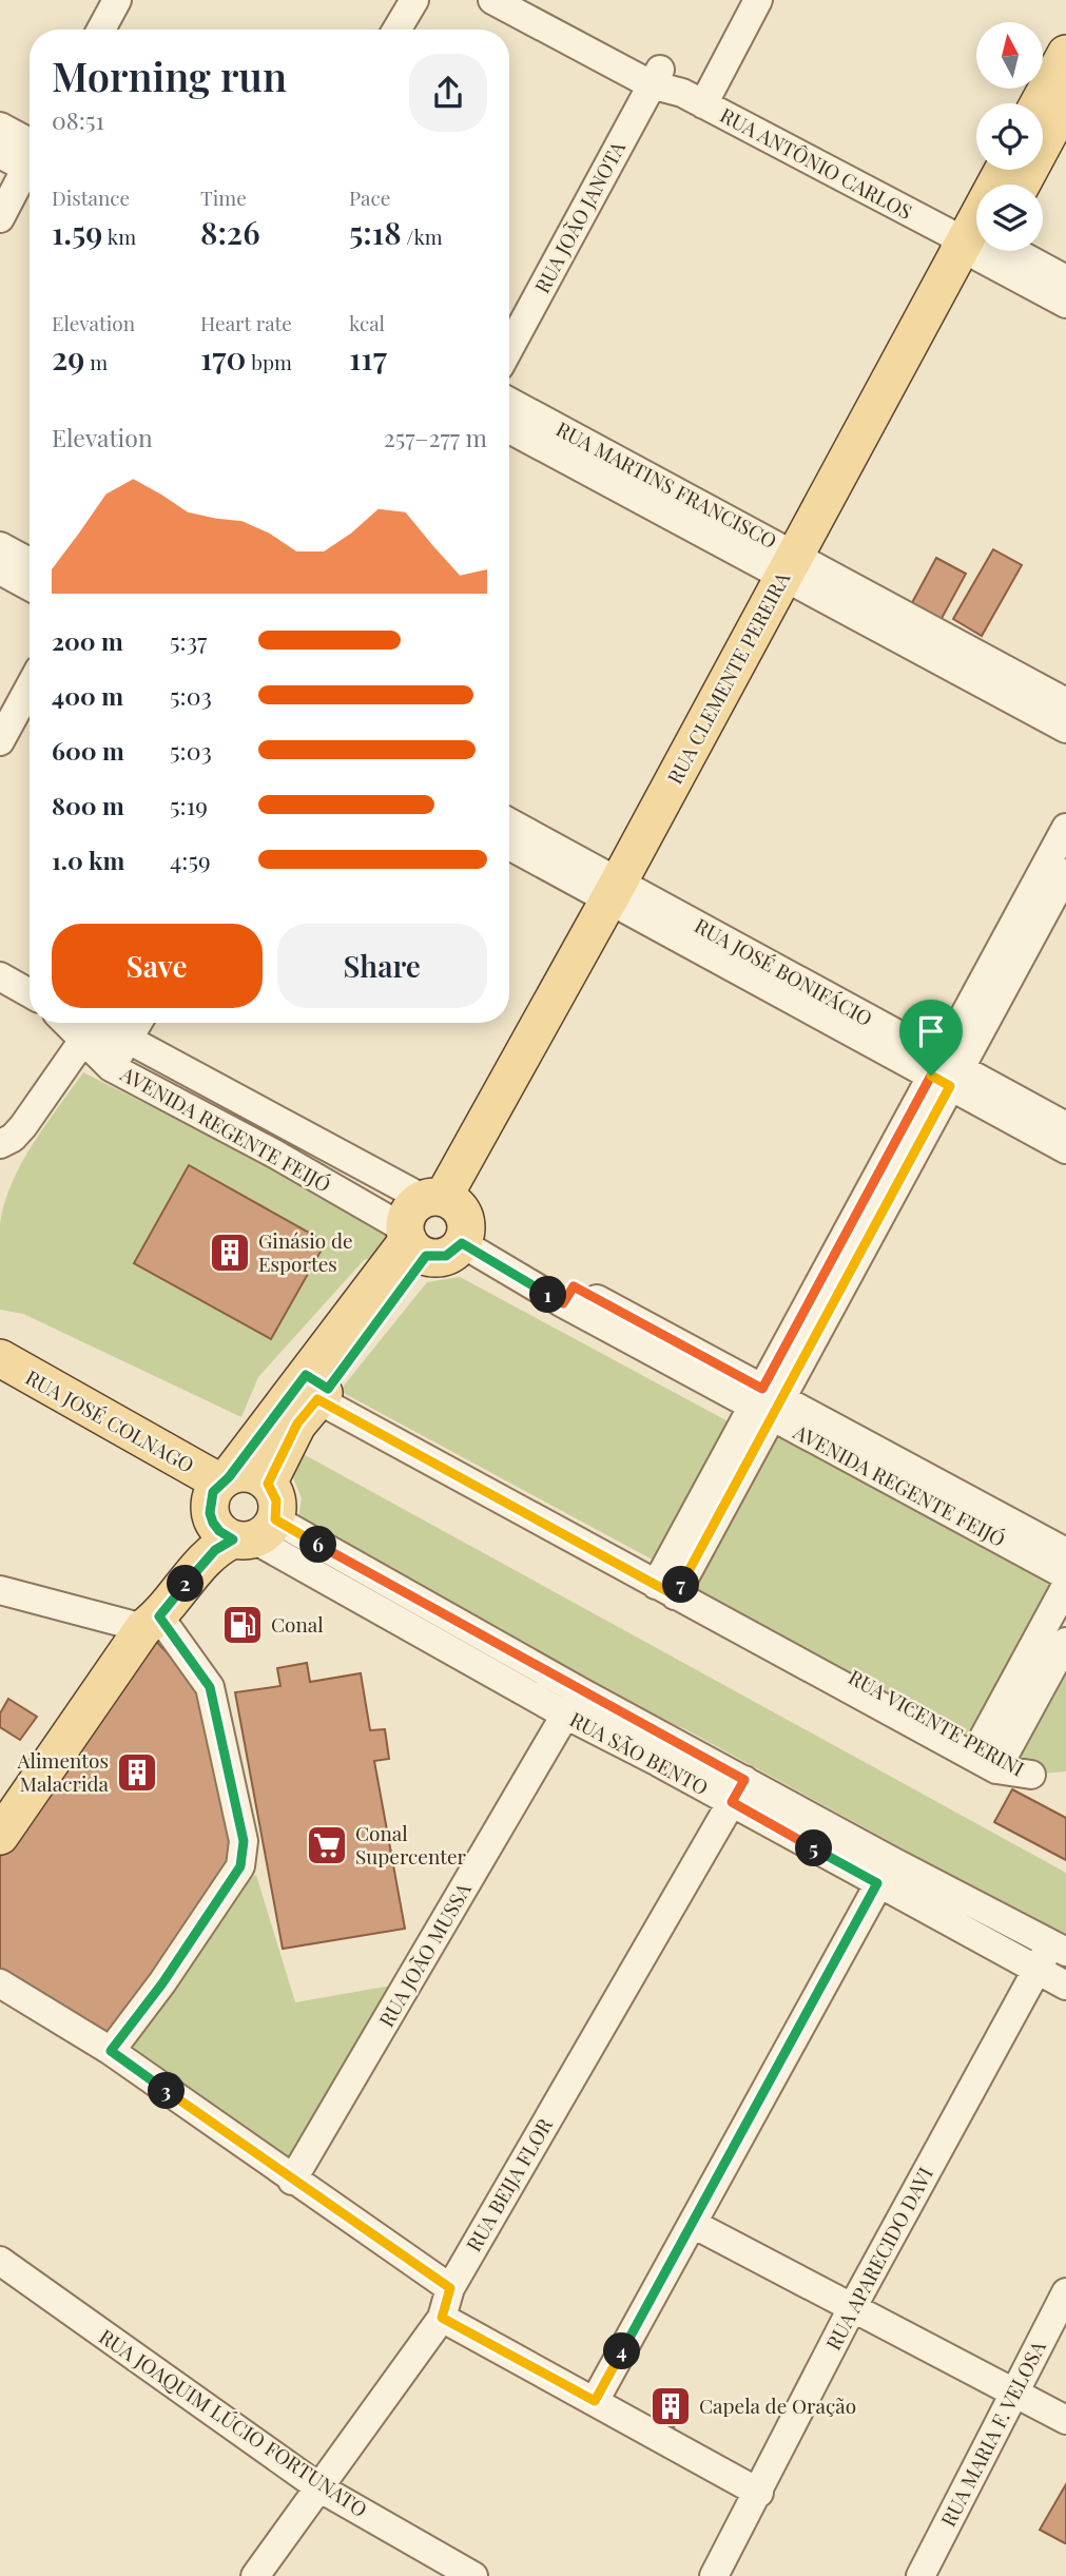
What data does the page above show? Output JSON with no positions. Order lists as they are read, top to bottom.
{
  "streets": {
    "main road": ["RUA CLEMENTE PEREIRA", "RUA JOSÉ COLNAGO"],
    "street": [
      "RUA ANTÔNIO CARLOS",
      "RUA JOÃO JANOTA",
      "RUA MARTINS FRANCISCO",
      "RUA JOSÉ BONIFÁCIO",
      "AVENIDA REGENTE FEIJÓ",
      "RUA VICENTE PERINI",
      "RUA SÃO BENTO",
      "RUA JOÃO MUSSA",
      "RUA BEIJA FLOR",
      "RUA APARECIDO DAVI",
      "RUA JOAQUIM LÚCIO FORTUNATO",
      "RUA MARIA F. VELOSA"
    ]
  },
  "crossings": [
    ["RUA ANTÔNIO CARLOS", "RUA JOÃO JANOTA"],
    ["RUA MARTINS FRANCISCO", "RUA CLEMENTE PEREIRA"],
    ["RUA CLEMENTE PEREIRA", "RUA JOSÉ BONIFÁCIO"],
    ["RUA CLEMENTE PEREIRA", "AVENIDA REGENTE FEIJÓ"],
    ["RUA CLEMENTE PEREIRA", "RUA JOSÉ COLNAGO"],
    ["RUA CLEMENTE PEREIRA", "RUA VICENTE PERINI"],
    ["RUA CLEMENTE PEREIRA", "RUA SÃO BENTO"],
    ["RUA JOSÉ COLNAGO", "RUA SÃO BENTO"],
    ["RUA SÃO BENTO", "RUA JOÃO MUSSA"],
    ["RUA SÃO BENTO", "RUA BEIJA FLOR"],
    ["RUA SÃO BENTO", "RUA APARECIDO DAVI"],
    ["RUA BEIJA FLOR", "RUA JOAQUIM LÚCIO FORTUNATO"]
  ],
  "places": {
    "building": ["Ginásio de Esportes", "Alimentos Malacrida", "Capela de Oração"],
    "fuel station": ["Conal"],
    "supermarket": ["Conal Supercenter"]
  },
  "north": "top",
  "page": {
    "heading": ["Morning run", "08:51"],
    "stats": [
      ["Distance", "1.59 km"],
      ["Time", "8:26"],
      ["Pace", "5:18 /km"],
      ["Elevation", "29 m"],
      ["Heart rate", "170 bpm"],
      ["kcal", "117"]
    ],
    "chart": ["Elevation", "257–277 m"],
    "list": [
      {
        "name": "200 m",
        "note": "5:37"
      },
      {
        "name": "400 m",
        "note": "5:03"
      },
      {
        "name": "600 m",
        "note": "5:03"
      },
      {
        "name": "800 m",
        "note": "5:19"
      },
      {
        "name": "1.0 km",
        "note": "4:59"
      }
    ],
    "buttons": ["Save", "Share"],
    "pins": [
      "1",
      "6",
      "2",
      "7",
      "5",
      "3",
      "4"
    ]
  }
}
